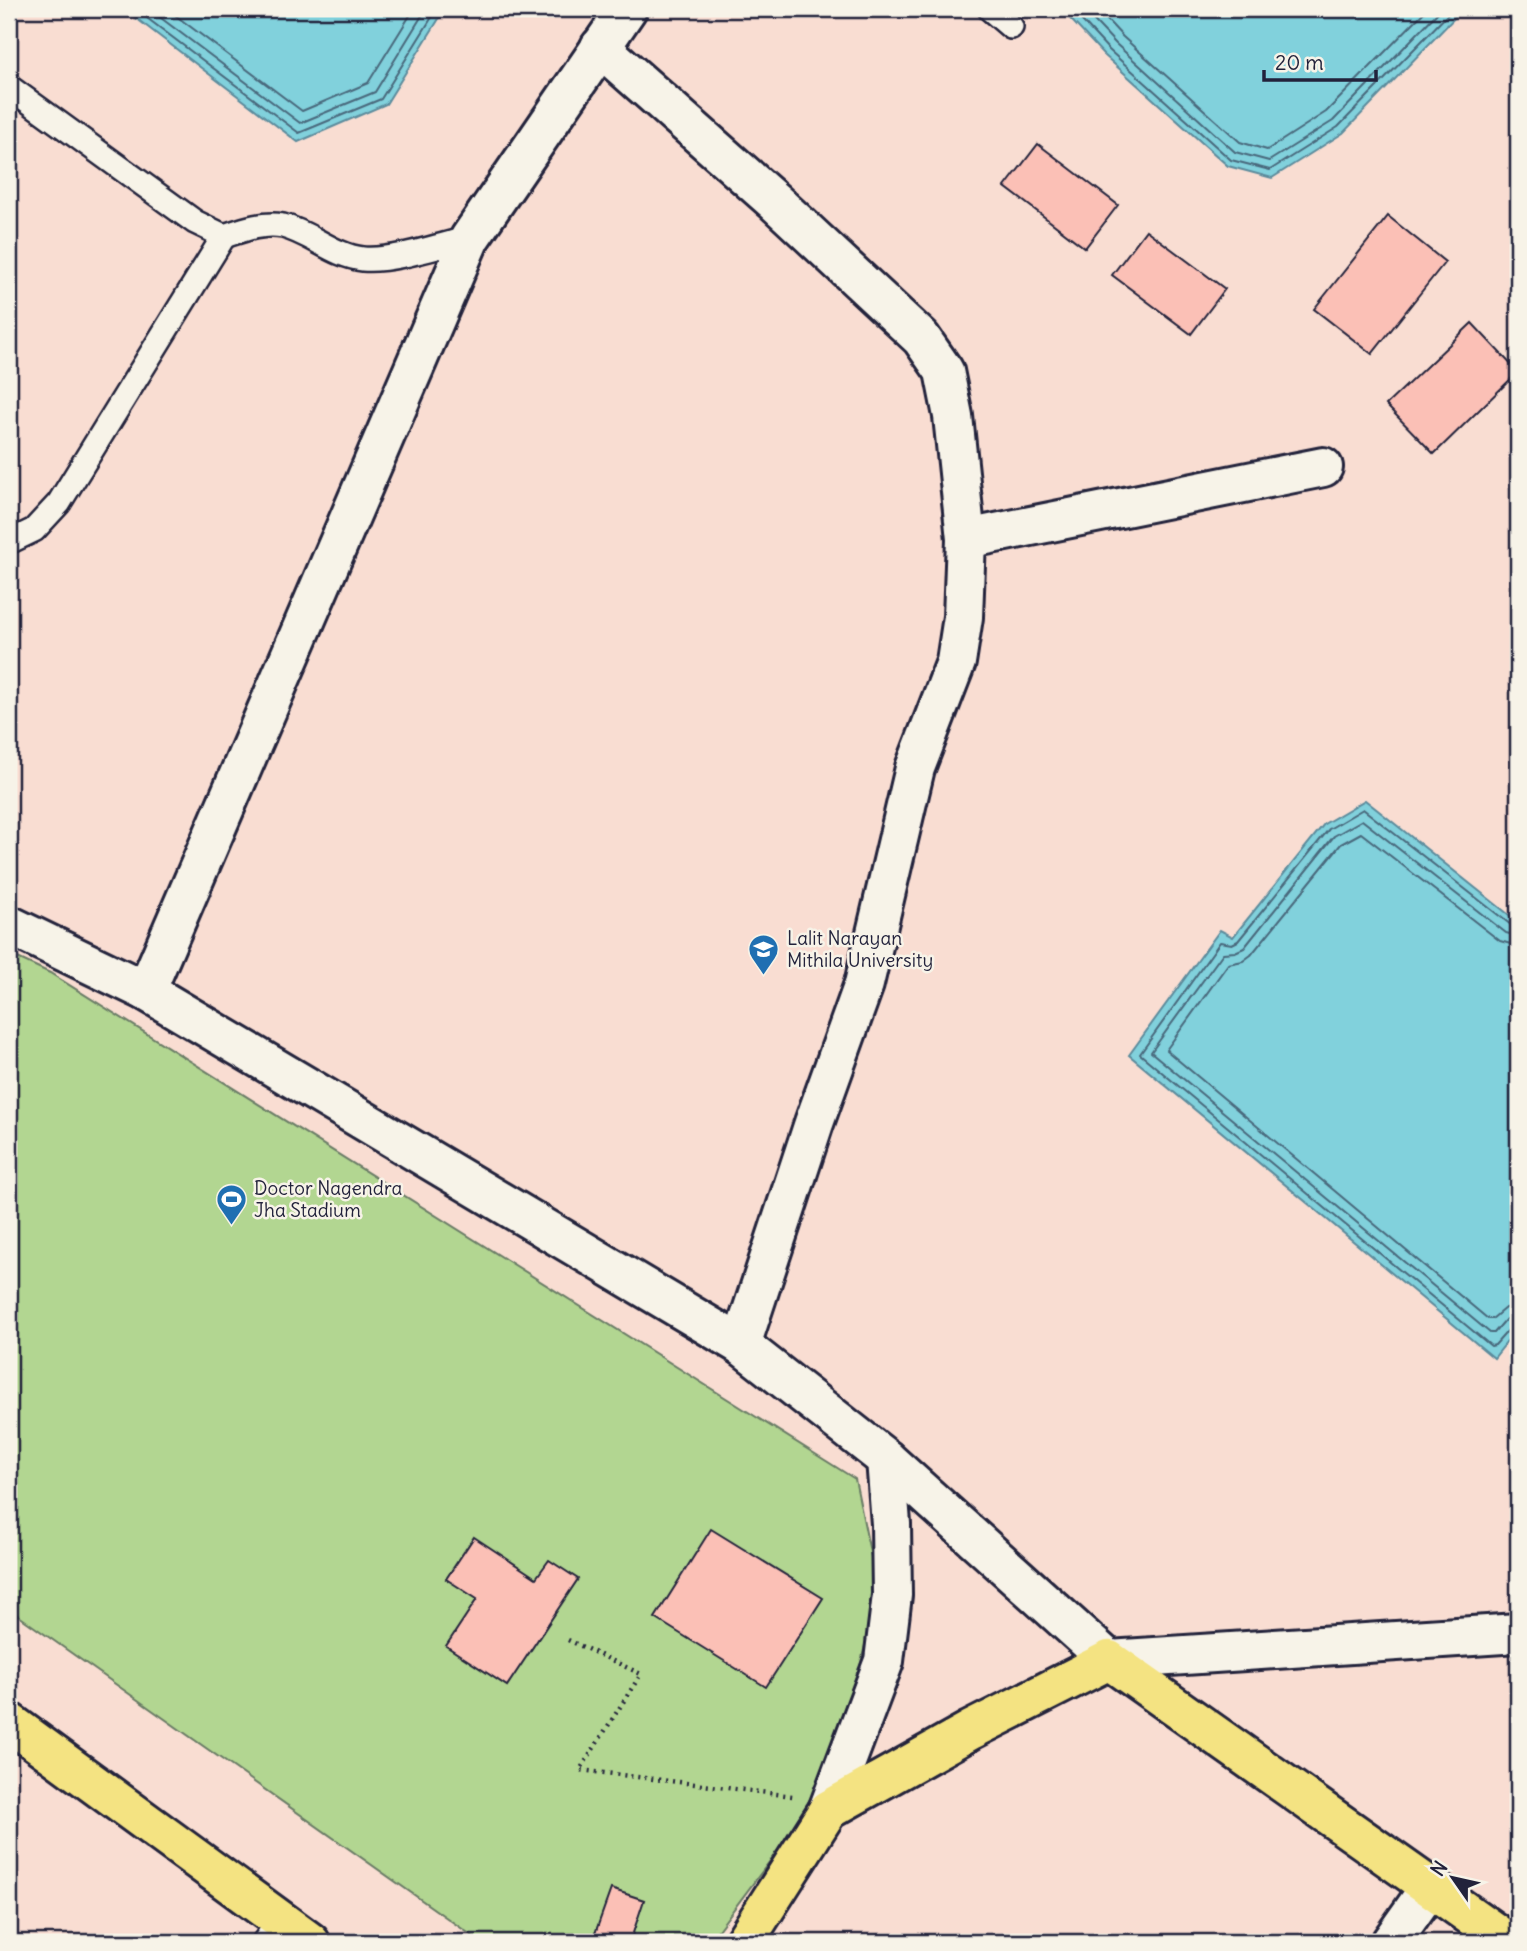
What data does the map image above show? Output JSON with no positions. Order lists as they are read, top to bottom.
{
  "places": {
    "school or university": ["Lalit Narayan Mithila University"],
    "sports": ["Doctor Nagendra Jha Stadium"]
  },
  "scale_bar": "20 m",
  "north": "top left"
}
